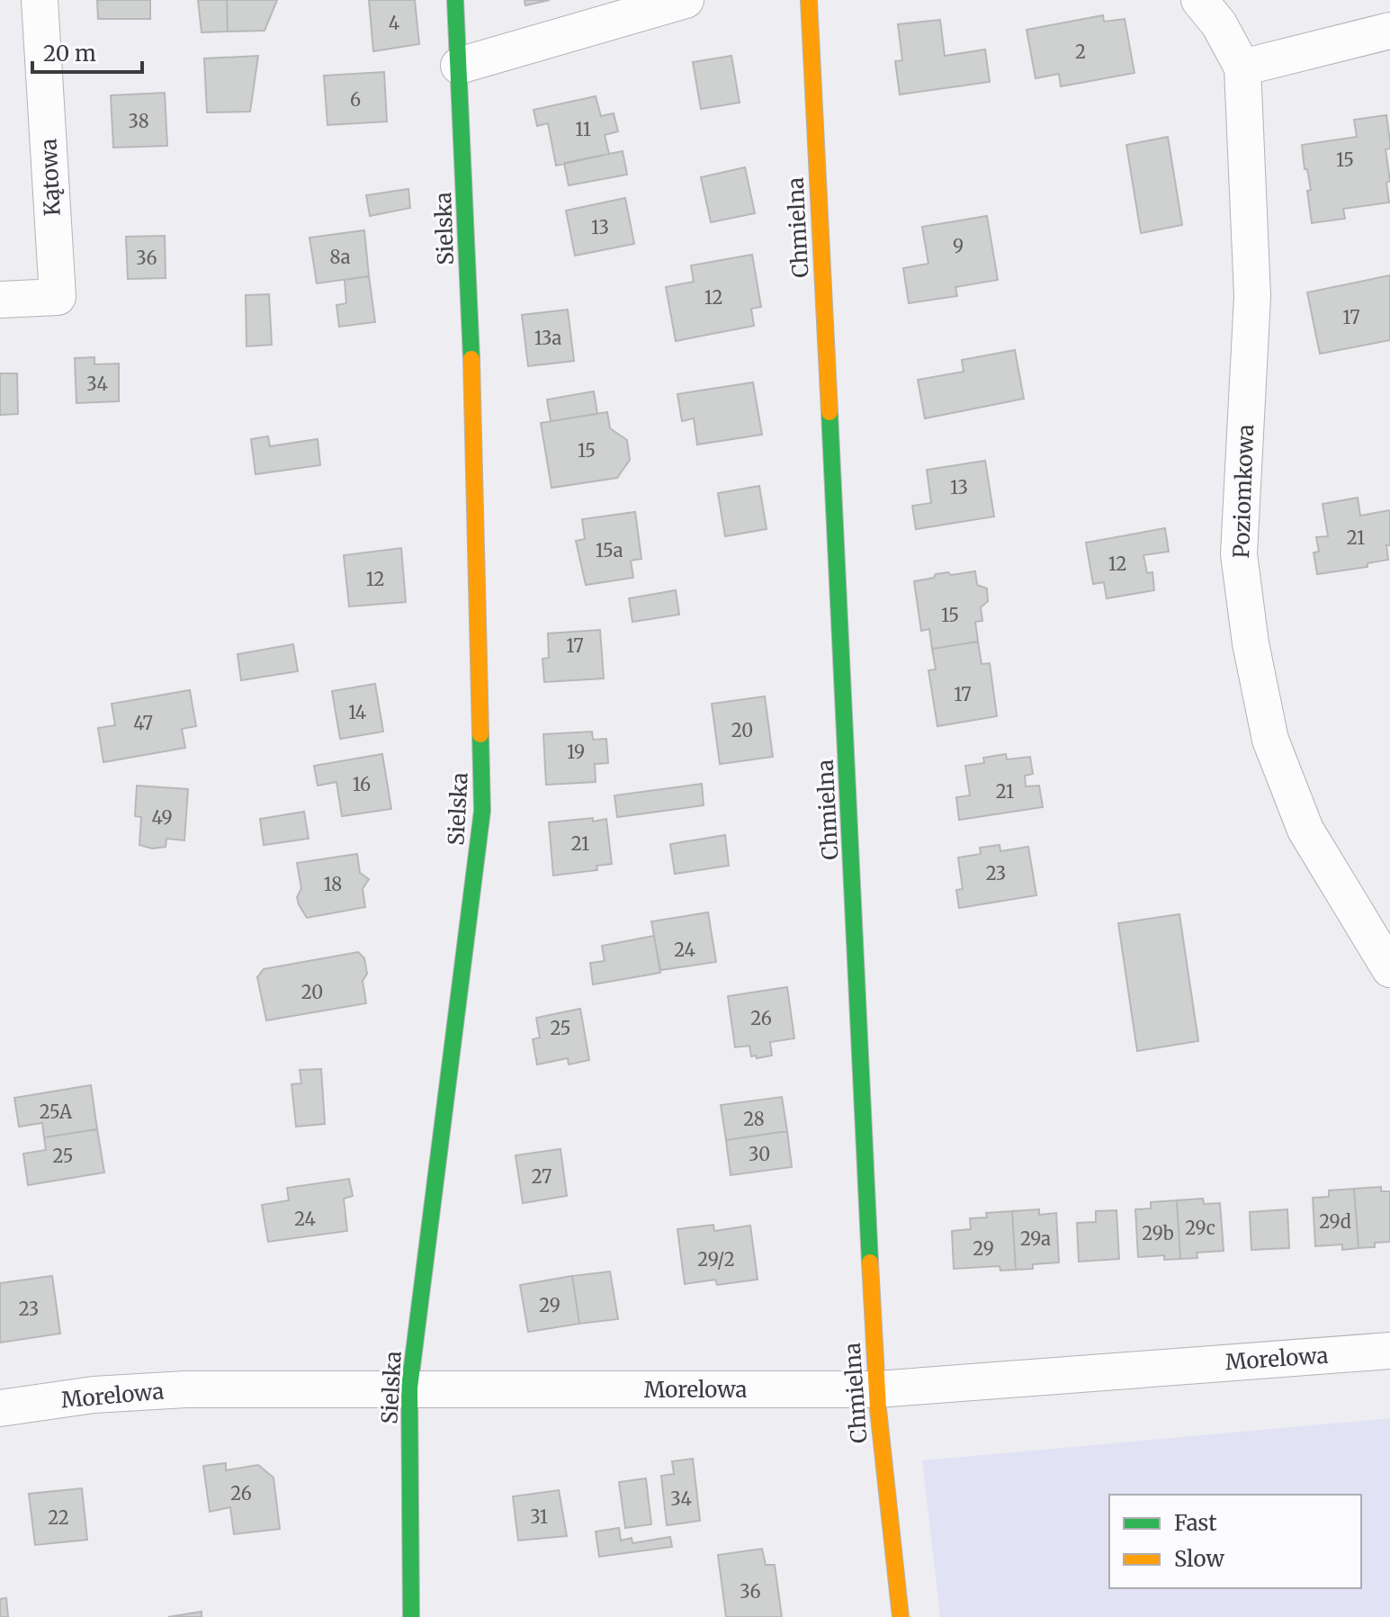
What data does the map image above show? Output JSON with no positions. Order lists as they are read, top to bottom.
{
  "streets": {
    "street": [
      "Kątowa",
      "Chmielna",
      "Sielska",
      "Poziomkowa",
      "Morelowa"
    ]
  },
  "crossings": [
    ["Chmielna", "Morelowa"],
    ["Sielska", "Morelowa"]
  ],
  "house_numbers": [
    "4",
    "2",
    "6",
    "38",
    "11",
    "15",
    "13",
    "9",
    "8a",
    "36",
    "12",
    "17",
    "13a",
    "34",
    "15",
    "13",
    "21",
    "15a",
    "12",
    "12",
    "15",
    "17",
    "17",
    "14",
    "47",
    "20",
    "19",
    "16",
    "21",
    "49",
    "21",
    "23",
    "18",
    "24",
    "20",
    "26",
    "25",
    "25A",
    "28",
    "30",
    "25",
    "27",
    "24",
    "29d",
    "29c",
    "29b",
    "29a",
    "29",
    "29/2",
    "29",
    "23",
    "26",
    "34",
    "31",
    "22",
    "36"
  ],
  "legend": ["Fast", "Slow"],
  "scale_bar": "20 m"
}
